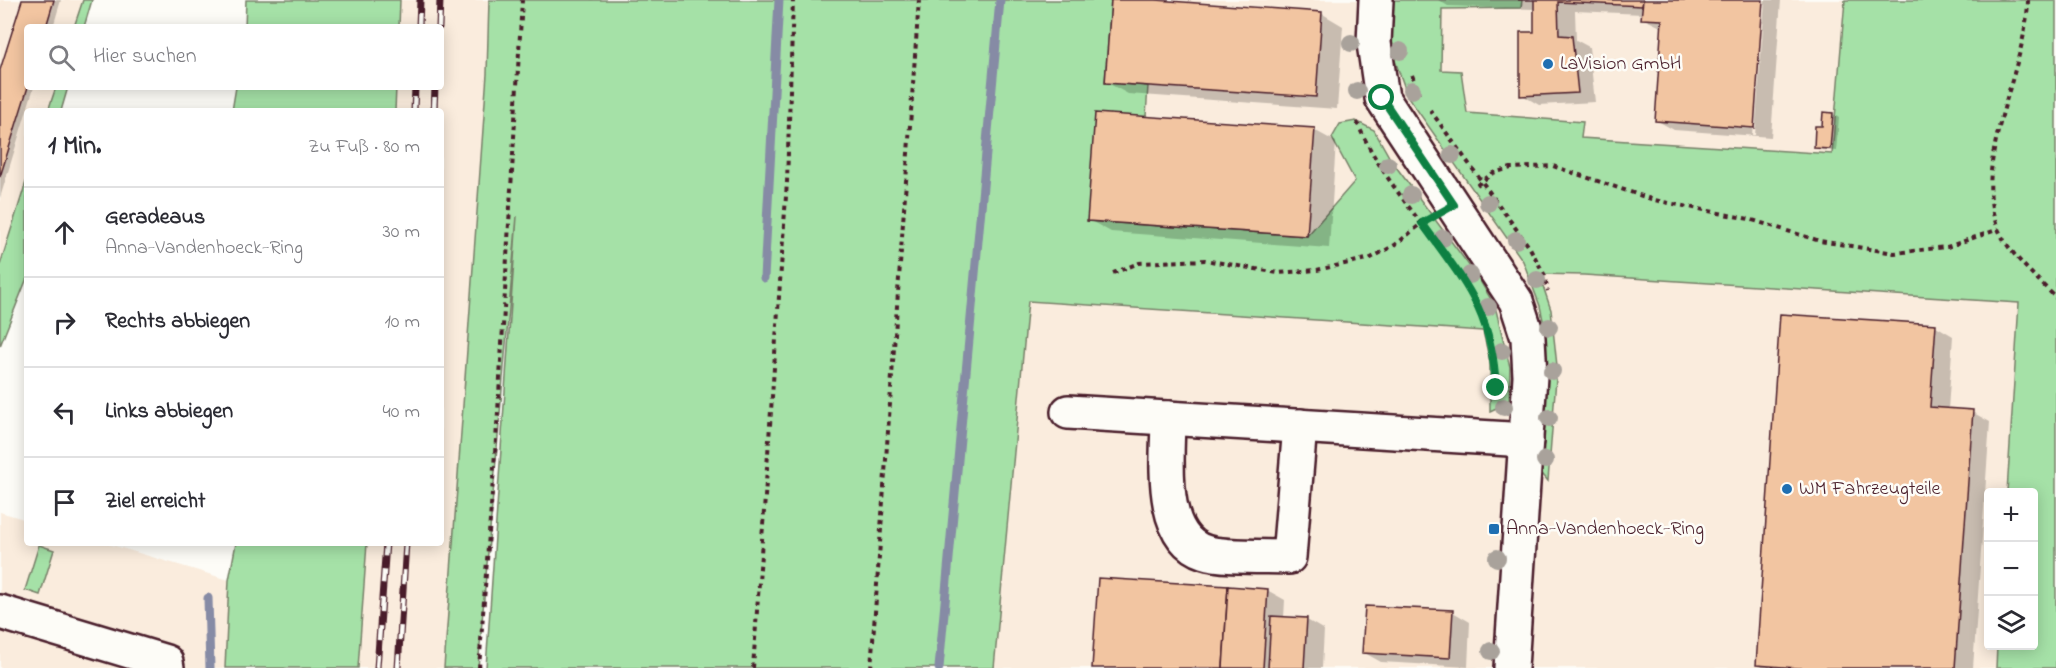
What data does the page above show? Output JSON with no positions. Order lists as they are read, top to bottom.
{
  "places": {
    "other": ["LaVision GmbH", "WM Fahrzeugteile"],
    "transit": ["Anna-Vandenhoeck-Ring"]
  },
  "page": {
    "search": "Hier suchen",
    "heading": ["1 Min.", "Zu Fuß · 80 m"],
    "list": [
      ["Geradeaus", "Anna-Vandenhoeck-Ring", "30 m"],
      ["Rechts abbiegen", "10 m"],
      ["Links abbiegen", "40 m"],
      "Ziel erreicht"
    ],
    "map_buttons": ["+", "−"]
  }
}
